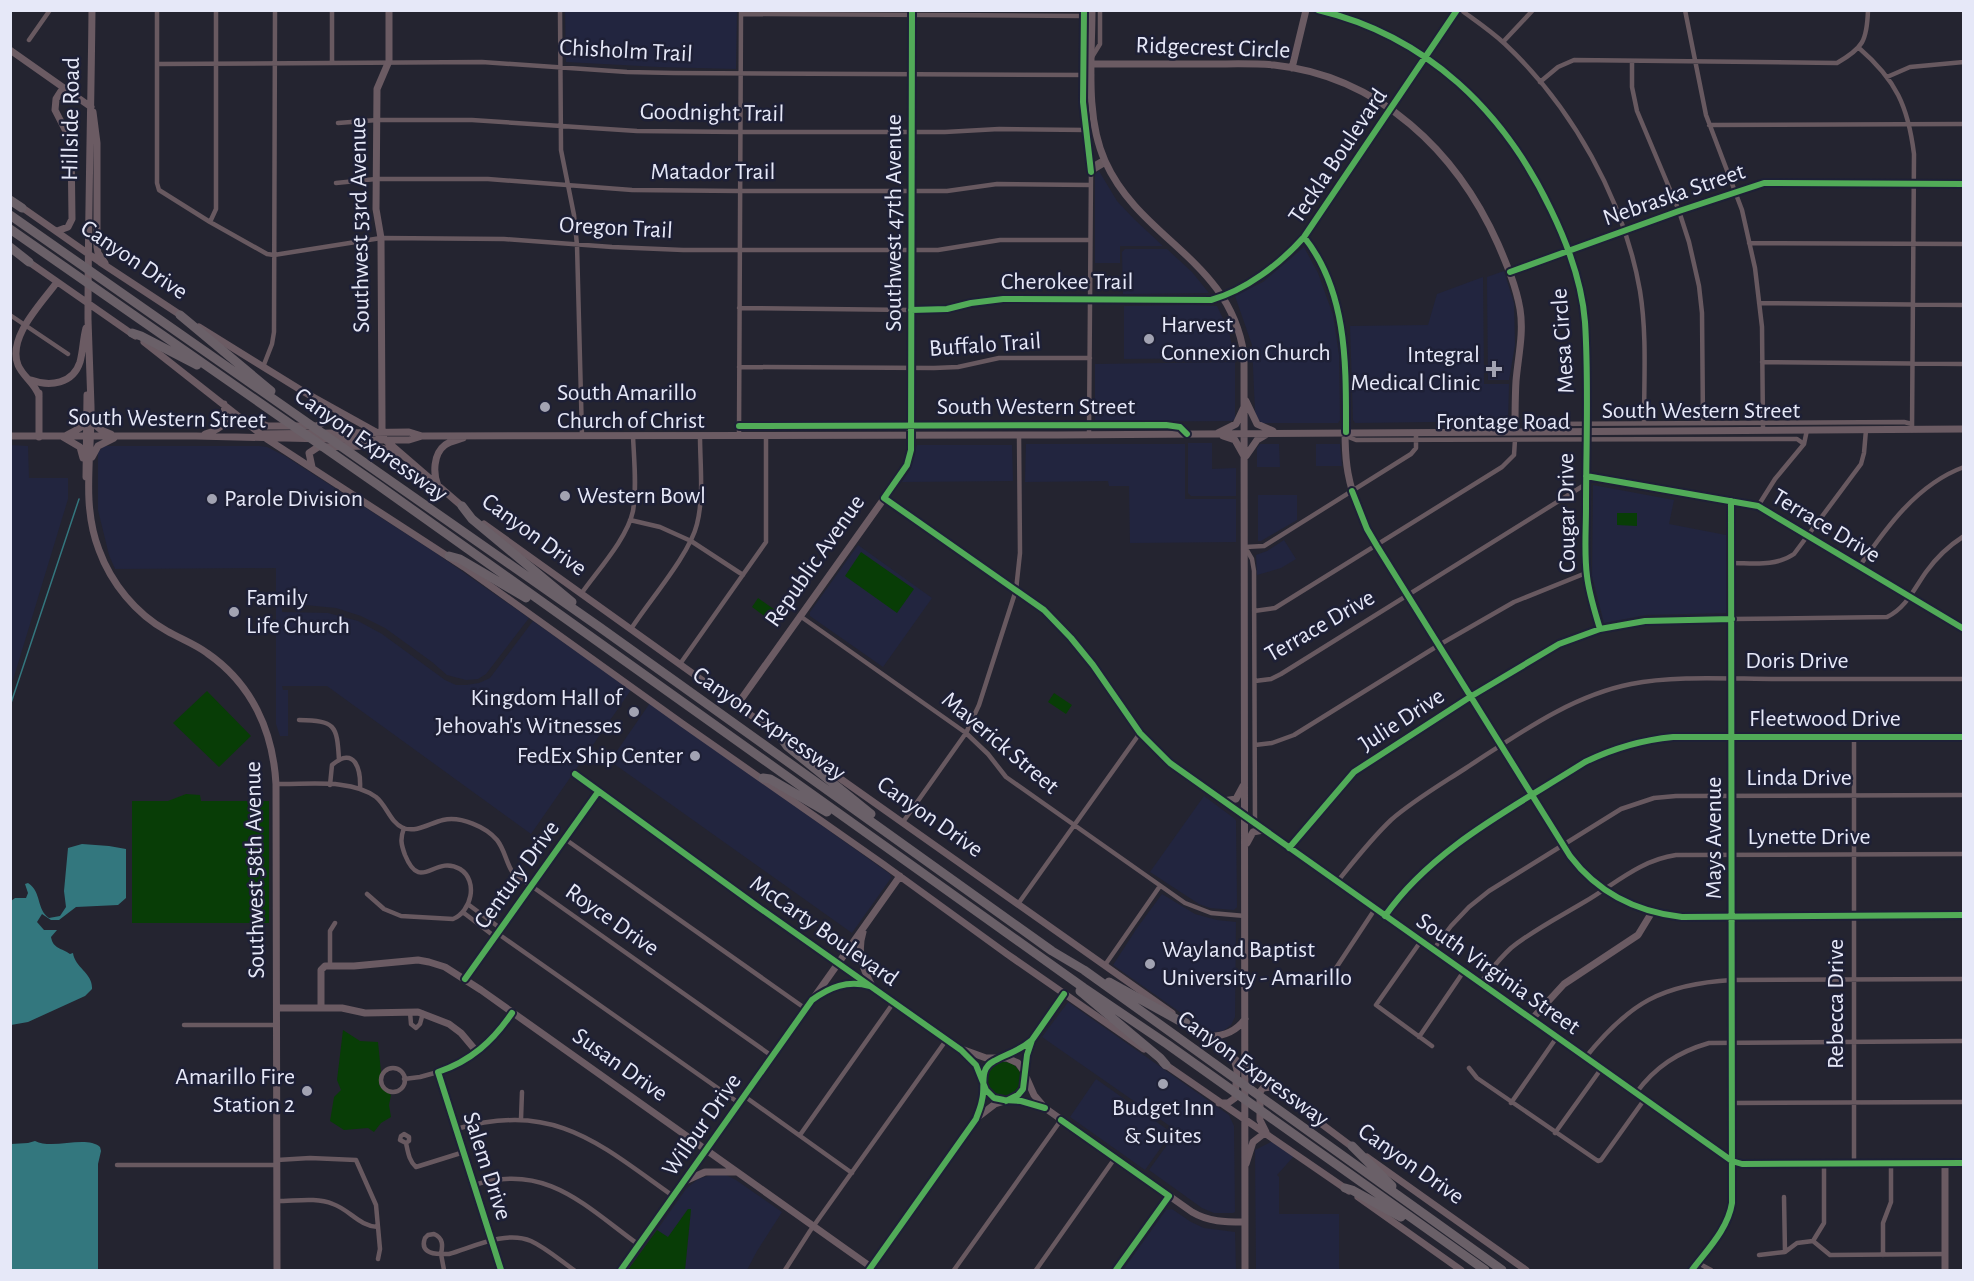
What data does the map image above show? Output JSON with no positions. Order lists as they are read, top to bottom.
{
  "streets": {
    "highway": ["Canyon Expressway"],
    "main road": [
      "Ridgecrest Circle",
      "Hillside Road",
      "Teckla Boulevard",
      "Southwest 47th Avenue",
      "Southwest 53rd Avenue",
      "Canyon Drive",
      "Cherokee Trail",
      "Mesa Circle",
      "South Western Street",
      "Cougar Drive",
      "Terrace Drive",
      "Republic Avenue",
      "Fleetwood Drive",
      "Julie Drive",
      "Mays Avenue",
      "Southwest 58th Avenue",
      "Century Drive",
      "McCarty Boulevard",
      "South Virginia Street",
      "Susan Drive",
      "Wilbur Drive",
      "Salem Drive"
    ],
    "street": [
      "Chisholm Trail",
      "Goodnight Trail",
      "Matador Trail",
      "Nebraska Street",
      "Oregon Trail",
      "Buffalo Trail",
      "Frontage Road",
      "Doris Drive",
      "Maverick Street",
      "Linda Drive",
      "Lynette Drive",
      "Royce Drive",
      "Rebecca Drive"
    ]
  },
  "crossings": [
    ["Ridgecrest Circle", "Teckla Boulevard"],
    ["Ridgecrest Circle", "Nebraska Street"],
    ["Ridgecrest Circle", "South Western Street"],
    ["Chisholm Trail", "Southwest 47th Avenue"],
    ["Chisholm Trail", "Southwest 53rd Avenue"],
    ["Goodnight Trail", "Southwest 47th Avenue"],
    ["Goodnight Trail", "Southwest 53rd Avenue"],
    ["Hillside Road", "South Western Street"],
    ["Hillside Road", "Southwest 58th Avenue"],
    ["Teckla Boulevard", "Cherokee Trail"],
    ["Teckla Boulevard", "Mesa Circle"],
    ["Matador Trail", "Southwest 47th Avenue"],
    ["Matador Trail", "Southwest 53rd Avenue"],
    ["Nebraska Street", "Mesa Circle"],
    ["Southwest 47th Avenue", "Oregon Trail"],
    ["Southwest 47th Avenue", "Cherokee Trail"],
    ["Southwest 47th Avenue", "Buffalo Trail"],
    ["Southwest 47th Avenue", "South Western Street"],
    ["Southwest 47th Avenue", "Republic Avenue"],
    ["Southwest 53rd Avenue", "Oregon Trail"],
    ["Southwest 53rd Avenue", "Canyon Drive"],
    ["Southwest 53rd Avenue", "South Western Street"],
    ["Canyon Drive", "South Western Street"],
    ["Canyon Drive", "Republic Avenue"],
    ["Mesa Circle", "South Western Street"],
    ["Mesa Circle", "Cougar Drive"],
    ["South Western Street", "Frontage Road"],
    ["South Western Street", "Cougar Drive"],
    ["South Western Street", "Republic Avenue"],
    ["South Western Street", "Southwest 58th Avenue"],
    ["Frontage Road", "Cougar Drive"],
    ["Cougar Drive", "Terrace Drive"],
    ["Cougar Drive", "Julie Drive"],
    ["Terrace Drive", "Julie Drive"],
    ["Terrace Drive", "Mays Avenue"],
    ["Republic Avenue", "Maverick Street"],
    ["Republic Avenue", "South Virginia Street"],
    ["Doris Drive", "Mays Avenue"],
    ["Doris Drive", "South Virginia Street"],
    ["Fleetwood Drive", "Mays Avenue"],
    ["Fleetwood Drive", "South Virginia Street"],
    ["Fleetwood Drive", "Rebecca Drive"],
    ["Julie Drive", "Mays Avenue"],
    ["Julie Drive", "South Virginia Street"],
    ["Linda Drive", "Mays Avenue"],
    ["Linda Drive", "South Virginia Street"],
    ["Linda Drive", "Rebecca Drive"],
    ["Lynette Drive", "Mays Avenue"],
    ["Lynette Drive", "South Virginia Street"],
    ["Lynette Drive", "Rebecca Drive"],
    ["Mays Avenue", "South Virginia Street"],
    ["Century Drive", "Royce Drive"],
    ["Century Drive", "McCarty Boulevard"],
    ["Century Drive", "Susan Drive"],
    ["Royce Drive", "Wilbur Drive"],
    ["McCarty Boulevard", "Wilbur Drive"],
    ["South Virginia Street", "Rebecca Drive"],
    ["Susan Drive", "Wilbur Drive"]
  ],
  "places": {
    "other": [
      "Harvest Connexion Church",
      "South Amarillo Church of Christ",
      "Western Bowl",
      "Parole Division",
      "Family Life Church",
      "Kingdom Hall of Jehovah's Witnesses",
      "FedEx Ship Center",
      "Wayland Baptist University - Amarillo",
      "Budget Inn & Suites",
      "Amarillo Fire Station 2"
    ],
    "health": ["Integral Medical Clinic"]
  }
}
